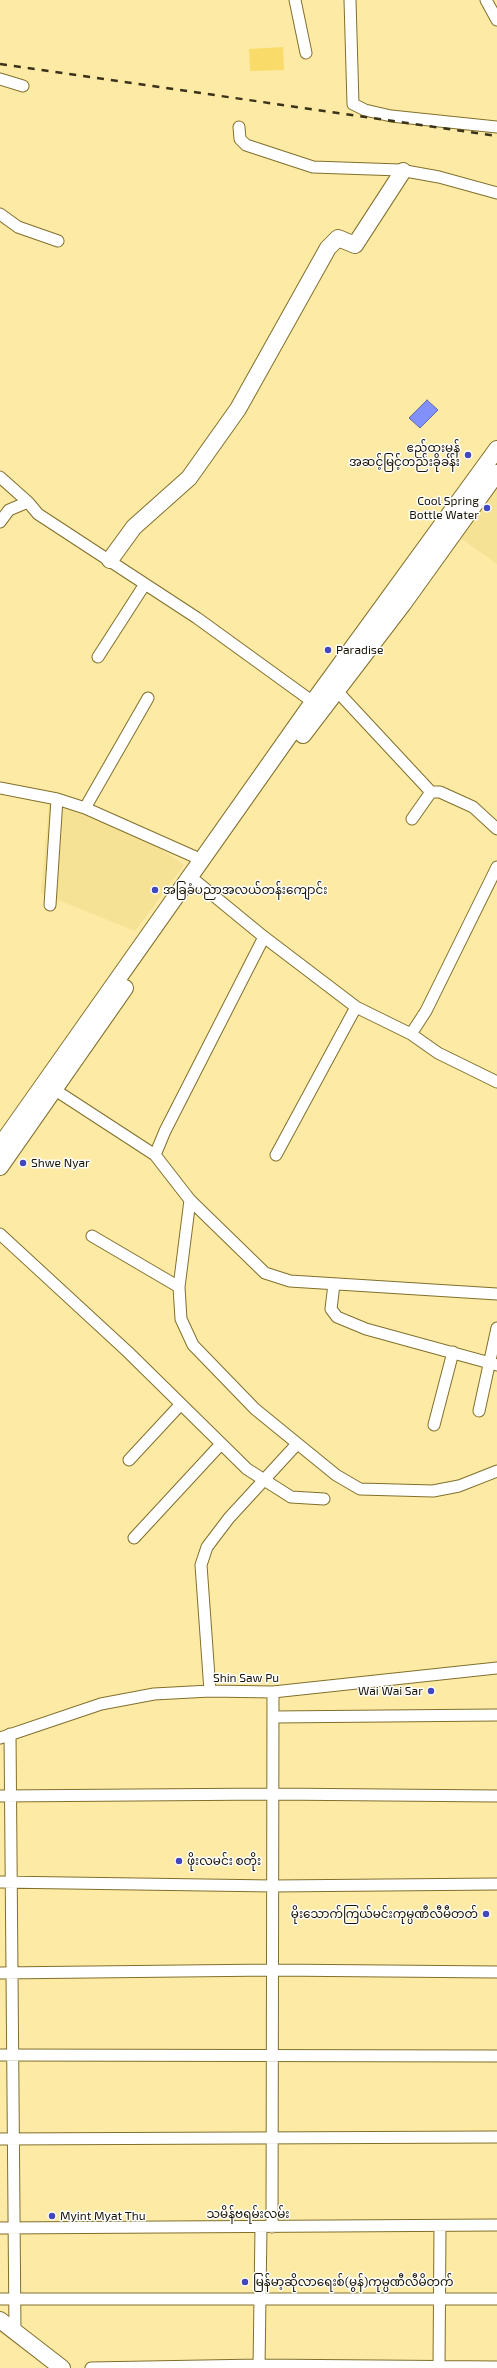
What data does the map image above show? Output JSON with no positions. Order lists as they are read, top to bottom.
{
  "streets": {
    "street": ["Shin Saw Pu", "သမိန်ဗရမ်းလမ်း"]
  },
  "places": [
    "ဧည့်ထူးမွန် အဆင့်မြင့်တည်းခိုခန်း",
    "Cool Spring Bottle Water",
    "Paradise",
    "အခြခံပညာအလယ်တန်းကျောင်း",
    "Shwe Nyar",
    "Wai Wai Sar",
    "ဖိုးလမင်း စတိုး",
    "မိုးသောက်ကြယ်မင်းကုမ္ပဏီလီမီတတ်",
    "Myint Myat Thu",
    "မြန်မာ့ဆိုလာရေးစ်(မွန်)ကုမ္ပဏီလီမိတက်"
  ]
}
